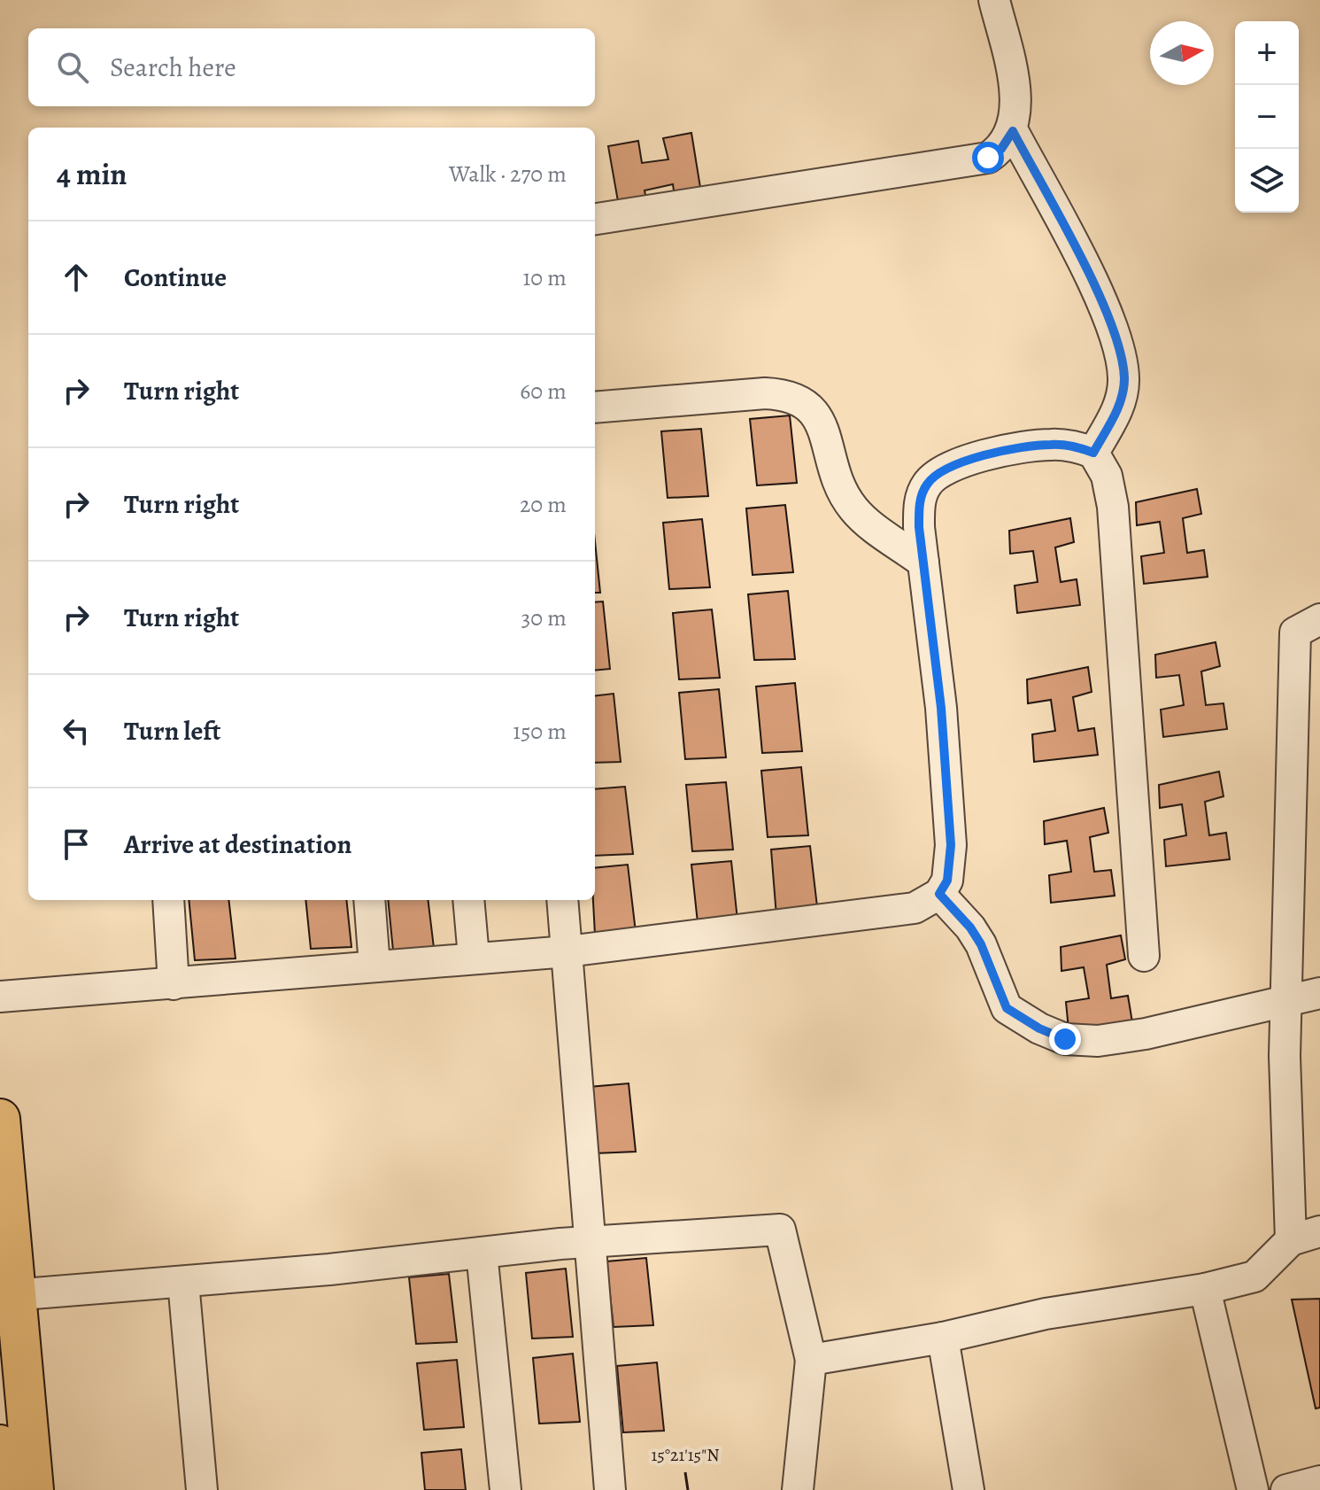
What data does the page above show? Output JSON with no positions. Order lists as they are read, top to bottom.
{
  "north": "right",
  "page": {
    "map_buttons": ["+", "−"],
    "search": "Search here",
    "heading": ["4 min", "Walk · 270 m"],
    "list": [
      ["Continue", "10 m"],
      ["Turn right", "60 m"],
      ["Turn right", "20 m"],
      ["Turn right", "30 m"],
      ["Turn left", "150 m"],
      "Arrive at destination"
    ]
  },
  "coordinates": ["15°21'15\"N"]
}
